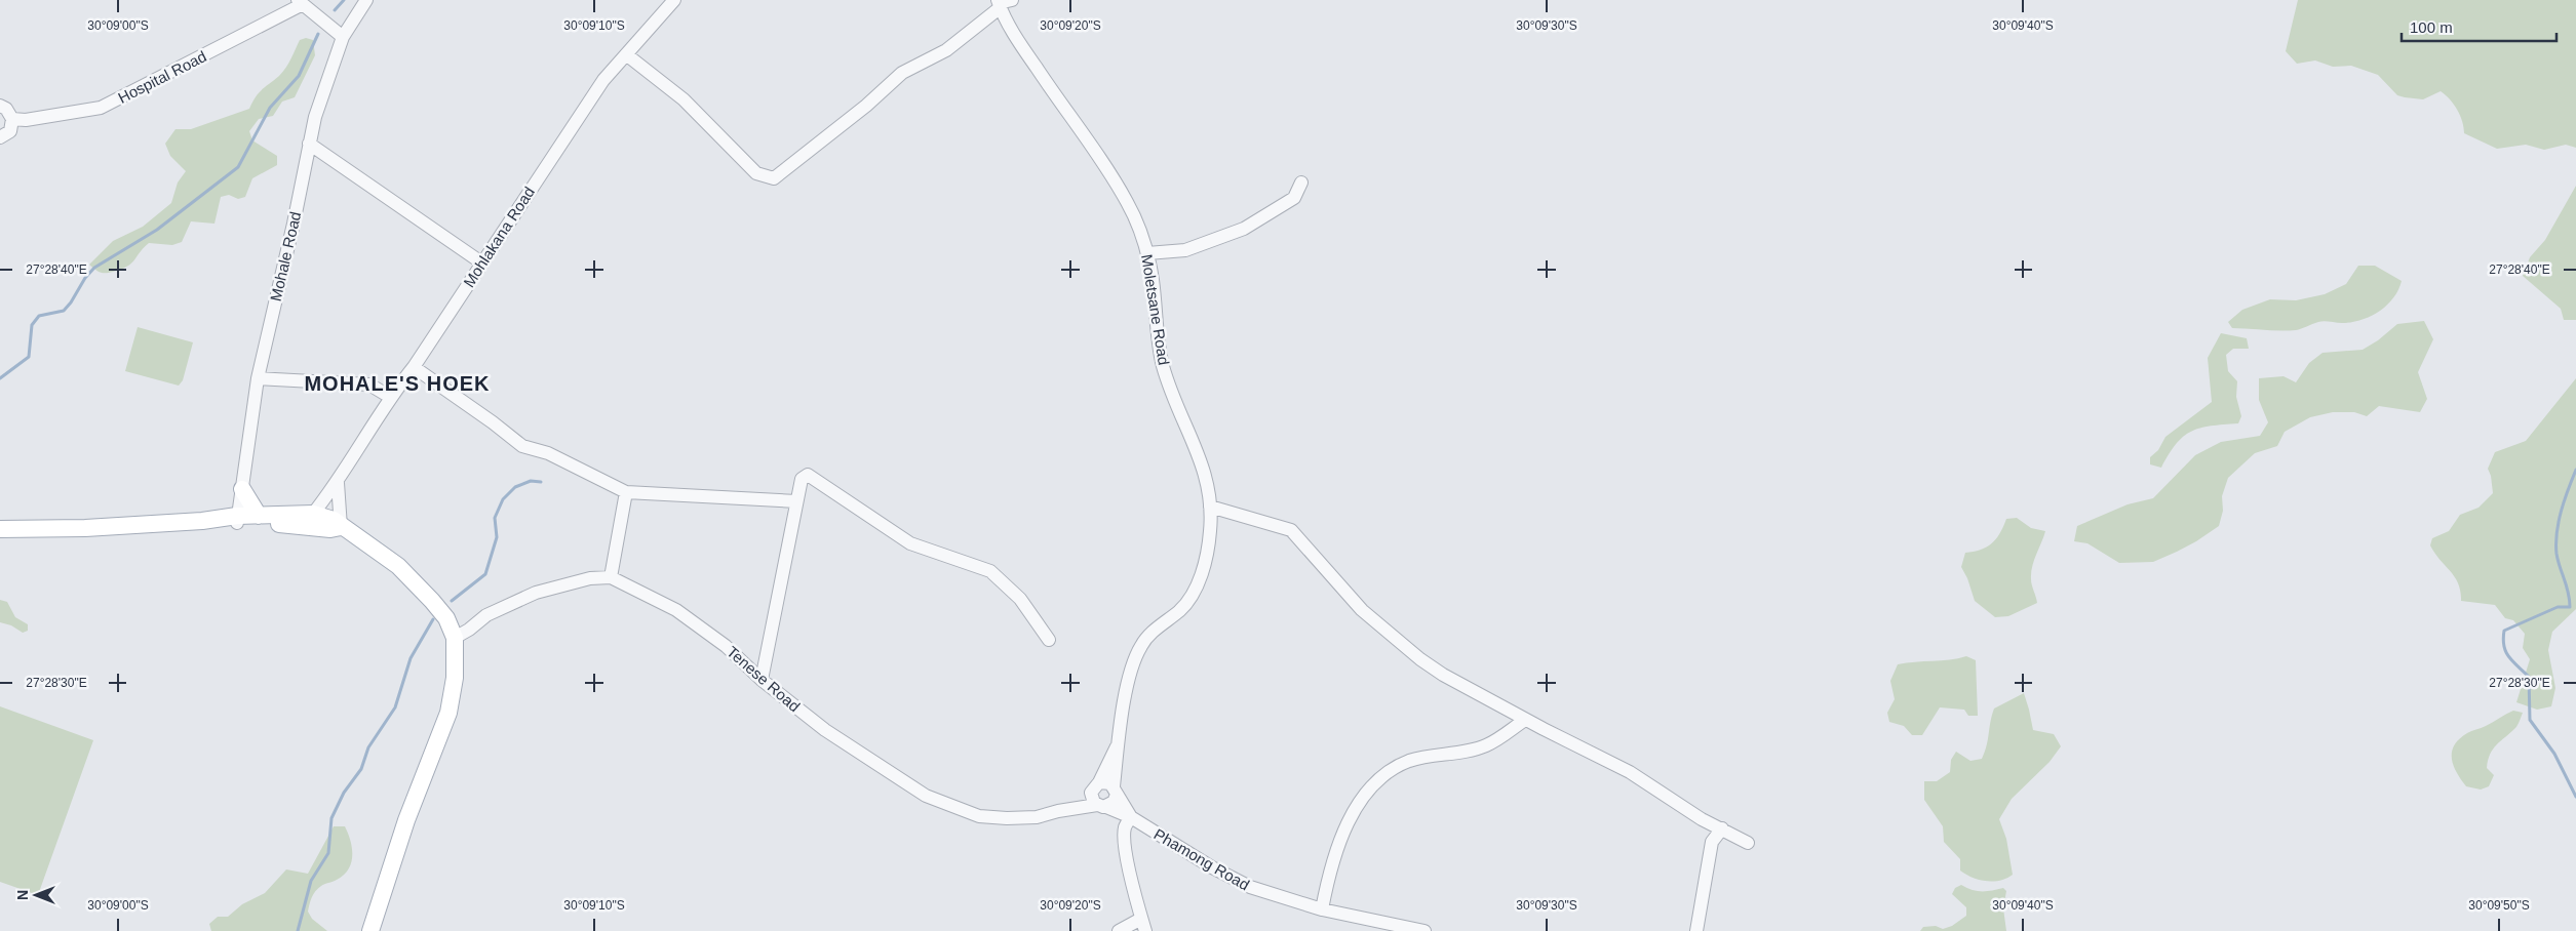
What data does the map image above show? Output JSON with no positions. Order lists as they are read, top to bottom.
{
  "streets": {
    "street": [
      "Hospital Road",
      "Mohlakana Road",
      "Mohale Road",
      "Moletsane Road",
      "Tenese Road",
      "Phamong Road"
    ]
  },
  "crossings": [
    ["Moletsane Road", "Tenese Road"],
    ["Moletsane Road", "Phamong Road"],
    ["Tenese Road", "Phamong Road"]
  ],
  "districts": ["MOHALE'S HOEK"],
  "scale_bar": "100 m",
  "north": "left",
  "coordinates": [
    "30°09'00\"S",
    "30°09'10\"S",
    "30°09'20\"S",
    "30°09'30\"S",
    "30°09'40\"S",
    "27°28'40\"E",
    "27°28'30\"E",
    "30°09'50\"S"
  ]
}
